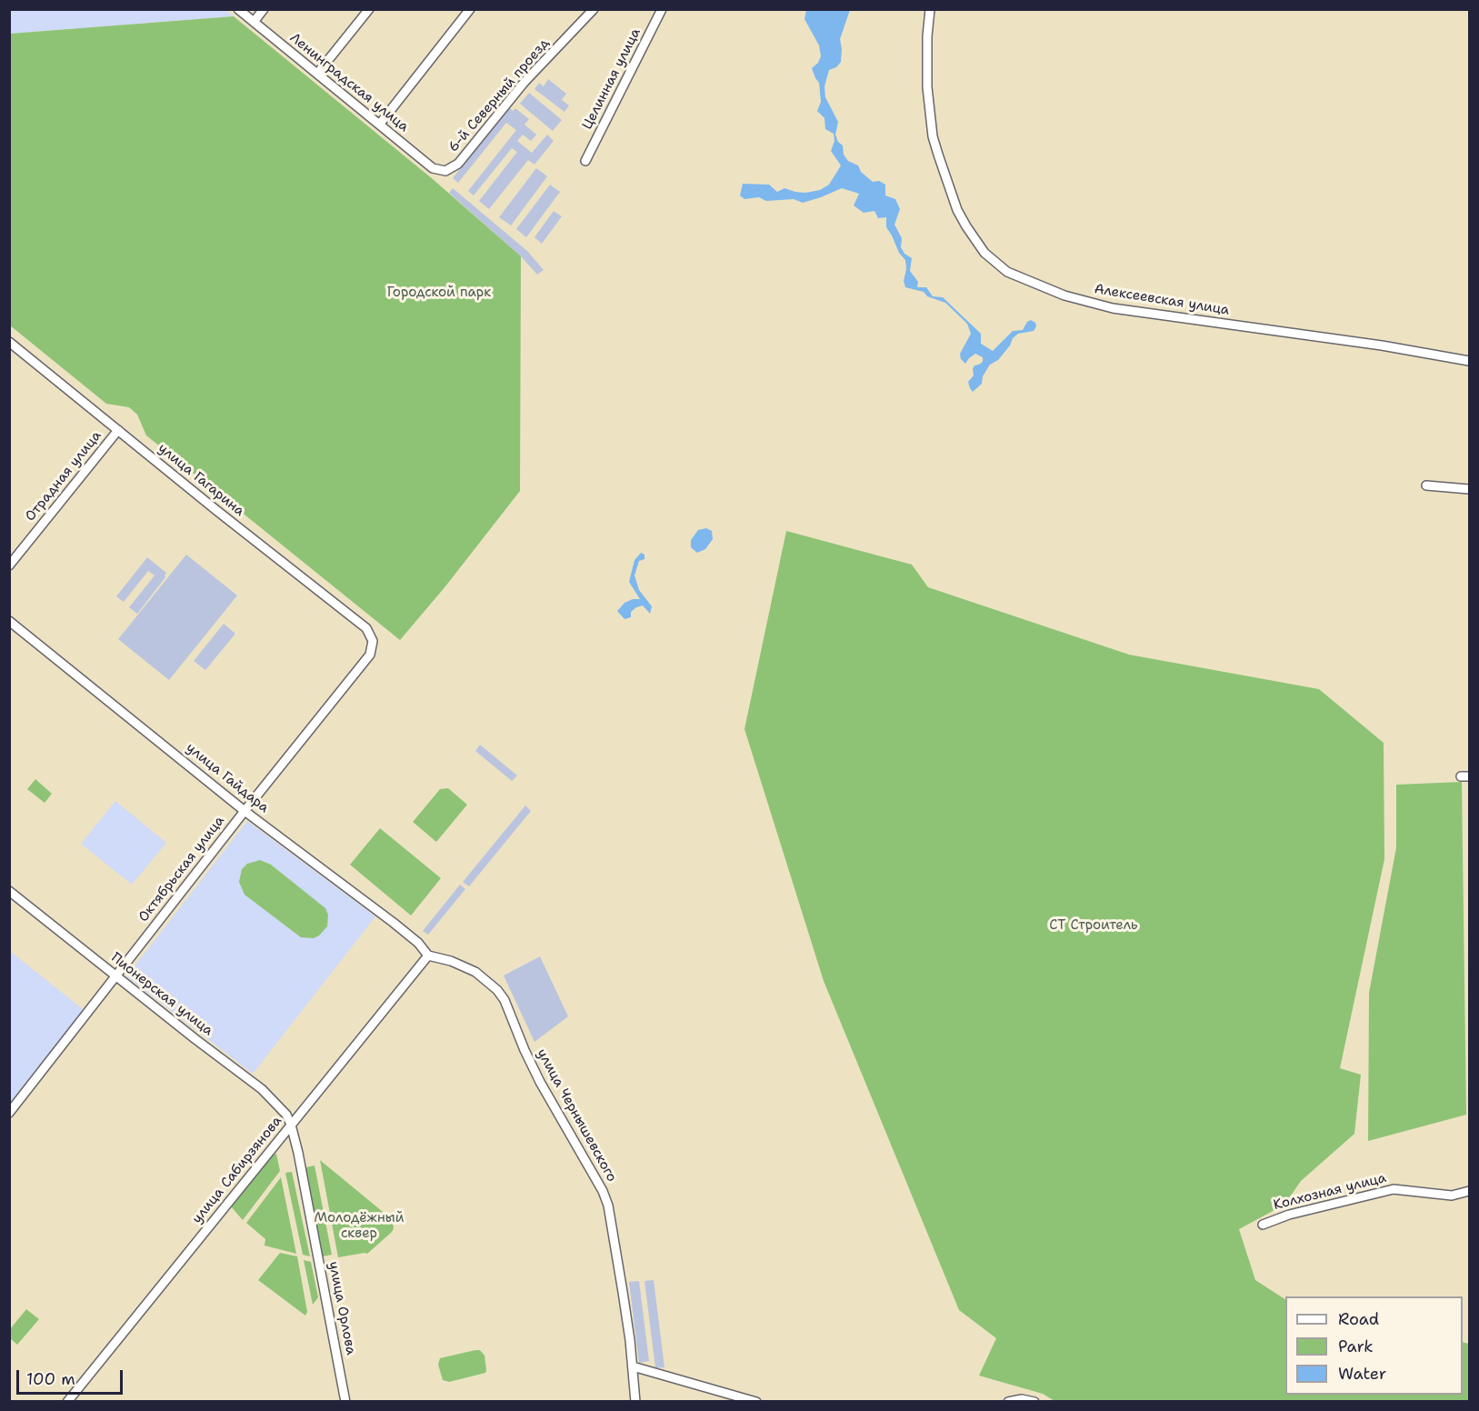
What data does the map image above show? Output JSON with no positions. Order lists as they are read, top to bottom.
{
  "streets": {
    "street": [
      "Целинная улица",
      "Ленинградская улица",
      "6-й Северный проезд",
      "Алексеевская улица",
      "Отрадная улица",
      "улица Гагарина",
      "улица Гайдара",
      "Октябрьская улица",
      "Пионерская улица",
      "улица Чернышевского",
      "улица Сабирзянова",
      "Колхозная улица",
      "улица Орлова"
    ]
  },
  "crossings": [
    ["Ленинградская улица", "6-й Северный проезд"],
    ["Отрадная улица", "улица Гагарина"],
    ["улица Гагарина", "Октябрьская улица"],
    ["улица Гайдара", "Октябрьская улица"],
    ["улица Гайдара", "улица Чернышевского"],
    ["улица Гайдара", "улица Сабирзянова"],
    ["Октябрьская улица", "Пионерская улица"],
    ["Пионерская улица", "улица Сабирзянова"],
    ["Пионерская улица", "улица Орлова"],
    ["улица Чернышевского", "улица Сабирзянова"],
    ["улица Сабирзянова", "улица Орлова"]
  ],
  "parks": ["Городской парк", "СТ Строитель", "Молодёжный сквер"],
  "legend": ["Road", "Park", "Water"],
  "scale_bar": "100 m"
}
